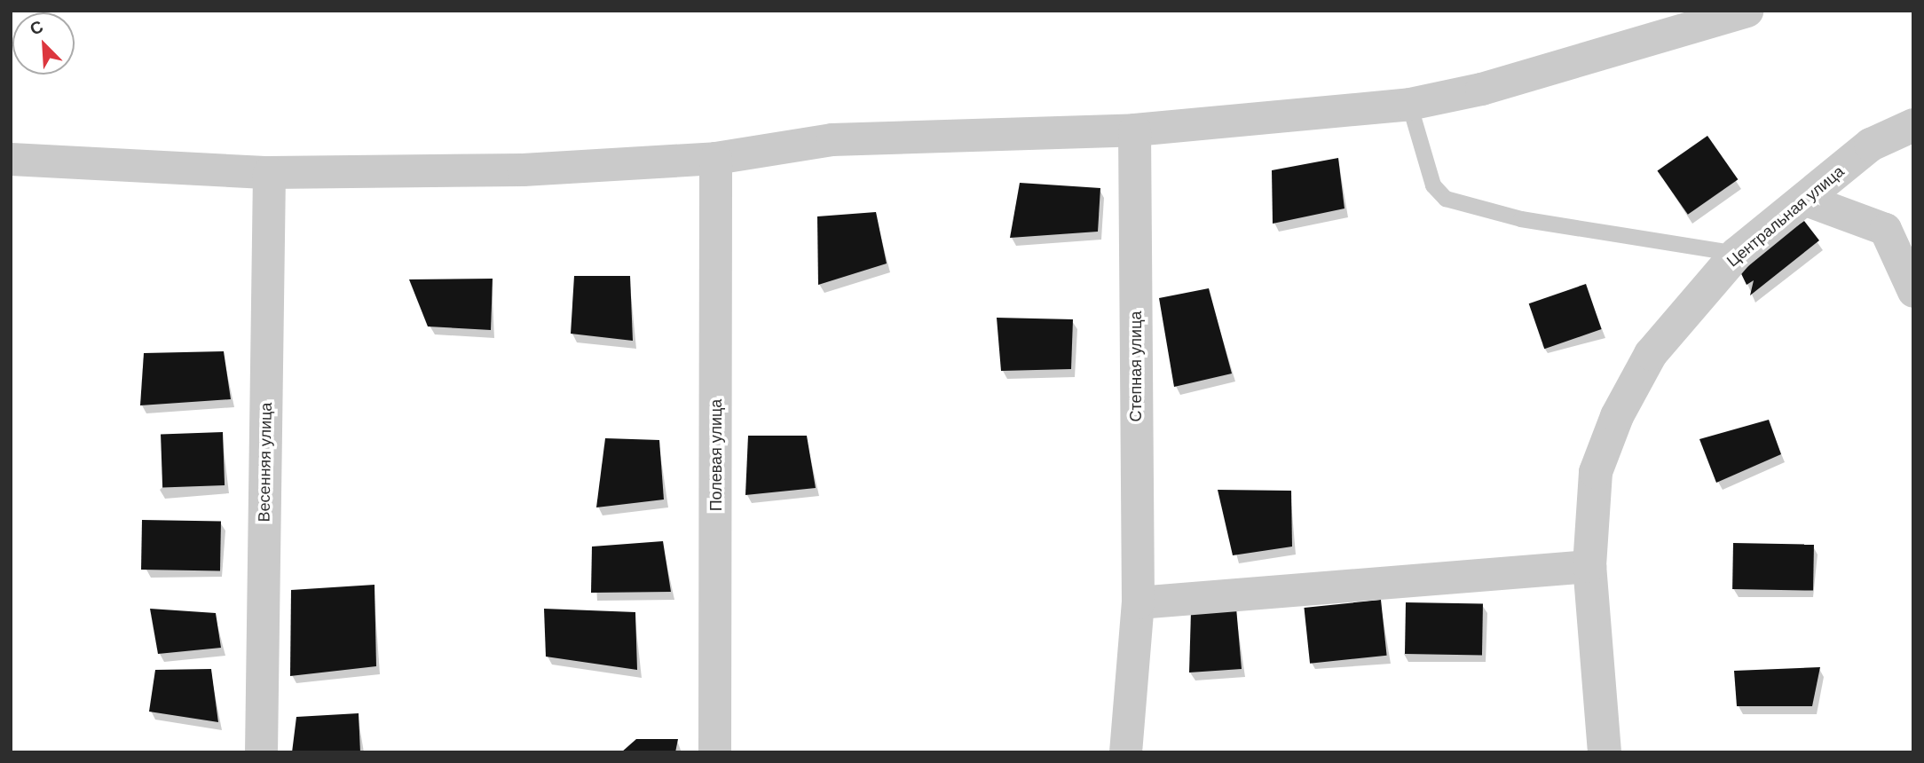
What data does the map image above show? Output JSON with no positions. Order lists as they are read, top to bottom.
{
  "streets": {
    "street": [
      "Центральная улица",
      "Степная улица",
      "Полевая улица",
      "Весенняя улица"
    ]
  },
  "north": "top left"
}
